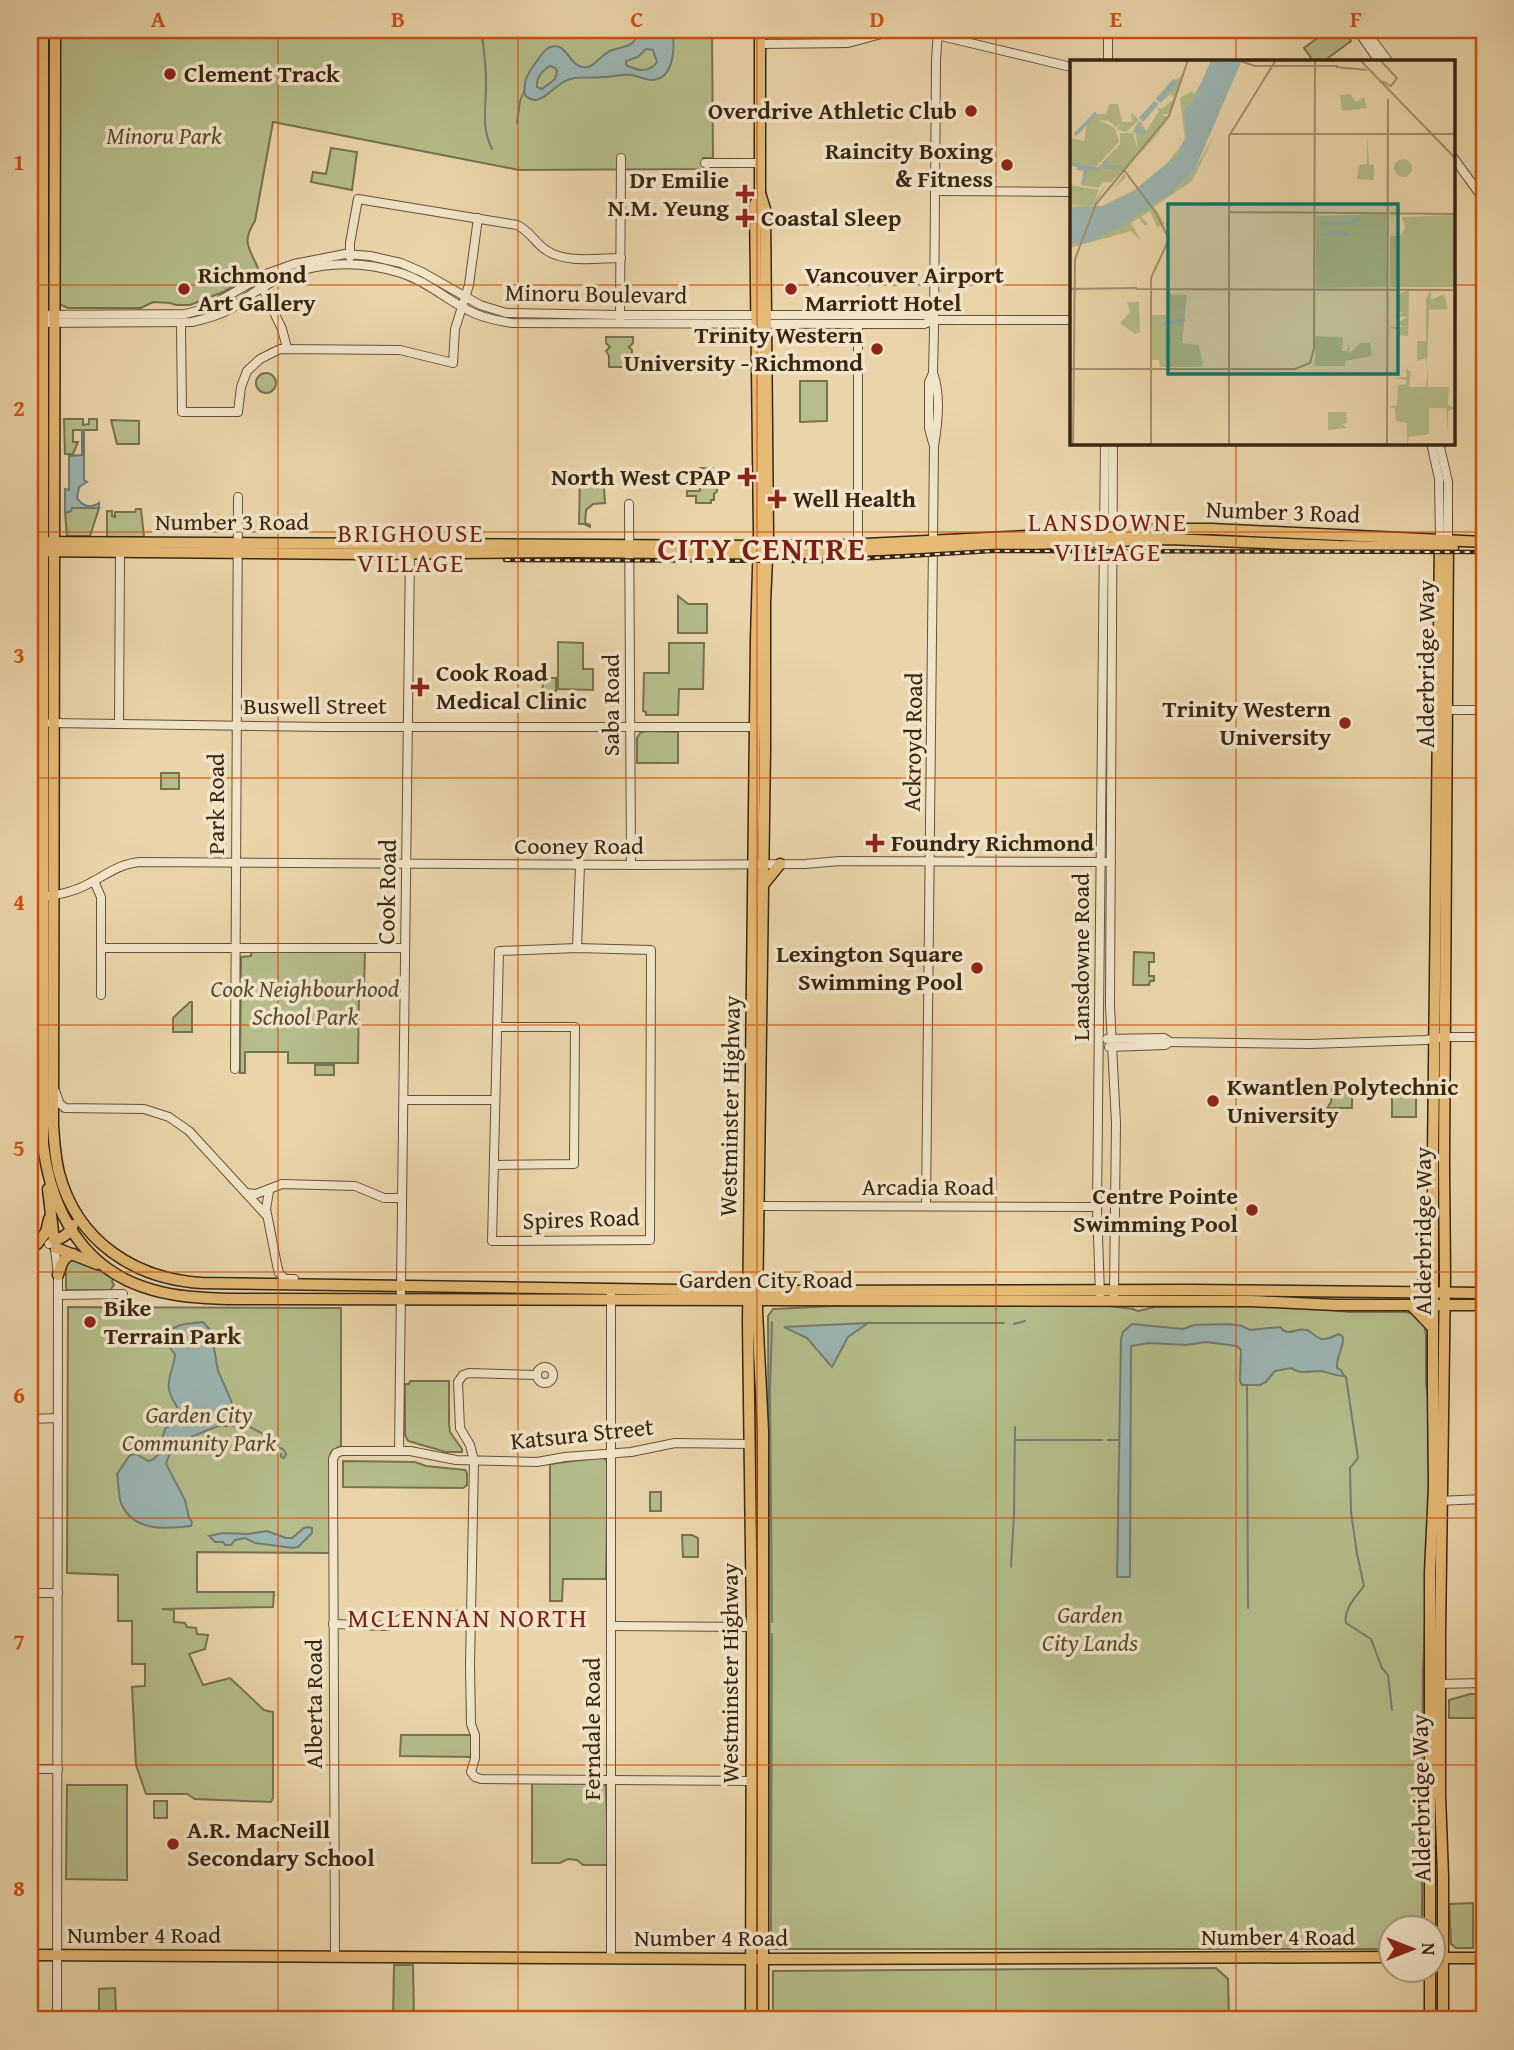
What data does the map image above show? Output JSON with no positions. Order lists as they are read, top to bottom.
{
  "streets": {
    "main road": [
      "Number 3 Road",
      "Alderbridge Way",
      "Westminster Highway",
      "Garden City Road",
      "Number 4 Road"
    ],
    "street": [
      "Minoru Boulevard",
      "Saba Road",
      "Buswell Street",
      "Ackroyd Road",
      "Park Road",
      "Cooney Road",
      "Cook Road",
      "Lansdowne Road",
      "Arcadia Road",
      "Spires Road",
      "Katsura Street",
      "Alberta Road",
      "Ferndale Road"
    ]
  },
  "crossings": [
    ["Minoru Boulevard", "Ackroyd Road"],
    ["Minoru Boulevard", "Westminster Highway"],
    ["Number 3 Road", "Alderbridge Way"],
    ["Number 3 Road", "Saba Road"],
    ["Number 3 Road", "Ackroyd Road"],
    ["Number 3 Road", "Park Road"],
    ["Number 3 Road", "Cook Road"],
    ["Number 3 Road", "Lansdowne Road"],
    ["Number 3 Road", "Westminster Highway"],
    ["Alderbridge Way", "Garden City Road"],
    ["Saba Road", "Buswell Street"],
    ["Saba Road", "Cooney Road"],
    ["Buswell Street", "Park Road"],
    ["Buswell Street", "Cook Road"],
    ["Buswell Street", "Westminster Highway"],
    ["Ackroyd Road", "Cooney Road"],
    ["Ackroyd Road", "Arcadia Road"],
    ["Park Road", "Cooney Road"],
    ["Cooney Road", "Cook Road"],
    ["Cooney Road", "Lansdowne Road"],
    ["Cooney Road", "Westminster Highway"],
    ["Cook Road", "Garden City Road"],
    ["Cook Road", "Katsura Street"],
    ["Lansdowne Road", "Arcadia Road"],
    ["Lansdowne Road", "Garden City Road"],
    ["Westminster Highway", "Arcadia Road"],
    ["Westminster Highway", "Garden City Road"],
    ["Westminster Highway", "Katsura Street"],
    ["Westminster Highway", "Number 4 Road"],
    ["Garden City Road", "Ferndale Road"],
    ["Katsura Street", "Alberta Road"],
    ["Katsura Street", "Ferndale Road"],
    ["Alberta Road", "Number 4 Road"],
    ["Ferndale Road", "Number 4 Road"]
  ],
  "districts": [
    "LANSDOWNE VILLAGE",
    "BRIGHOUSE VILLAGE",
    "CITY CENTRE",
    "MCLENNAN NORTH"
  ],
  "parks": [
    "Minoru Park",
    "Cook Neighbourhood School Park",
    "Garden City Community Park",
    "Garden City Lands"
  ],
  "places": {
    "other": [
      "Clement Track",
      "Overdrive Athletic Club",
      "Raincity Boxing & Fitness",
      "Richmond Art Gallery",
      "Vancouver Airport Marriott Hotel",
      "Trinity Western University - Richmond",
      "Trinity Western University",
      "Lexington Square Swimming Pool",
      "Kwantlen Polytechnic University",
      "Centre Pointe Swimming Pool",
      "Bike Terrain Park",
      "A.R. MacNeill Secondary School"
    ],
    "health": [
      "Dr Emilie N.M. Yeung",
      "Coastal Sleep",
      "North West CPAP",
      "Well Health",
      "Cook Road Medical Clinic",
      "Foundry Richmond"
    ]
  },
  "north": "right",
  "grid": {
    "columns": [
      "A",
      "B",
      "C",
      "D",
      "E",
      "F"
    ],
    "rows": [
      "1",
      "2",
      "3",
      "4",
      "5",
      "6",
      "7",
      "8"
    ]
  }
}
